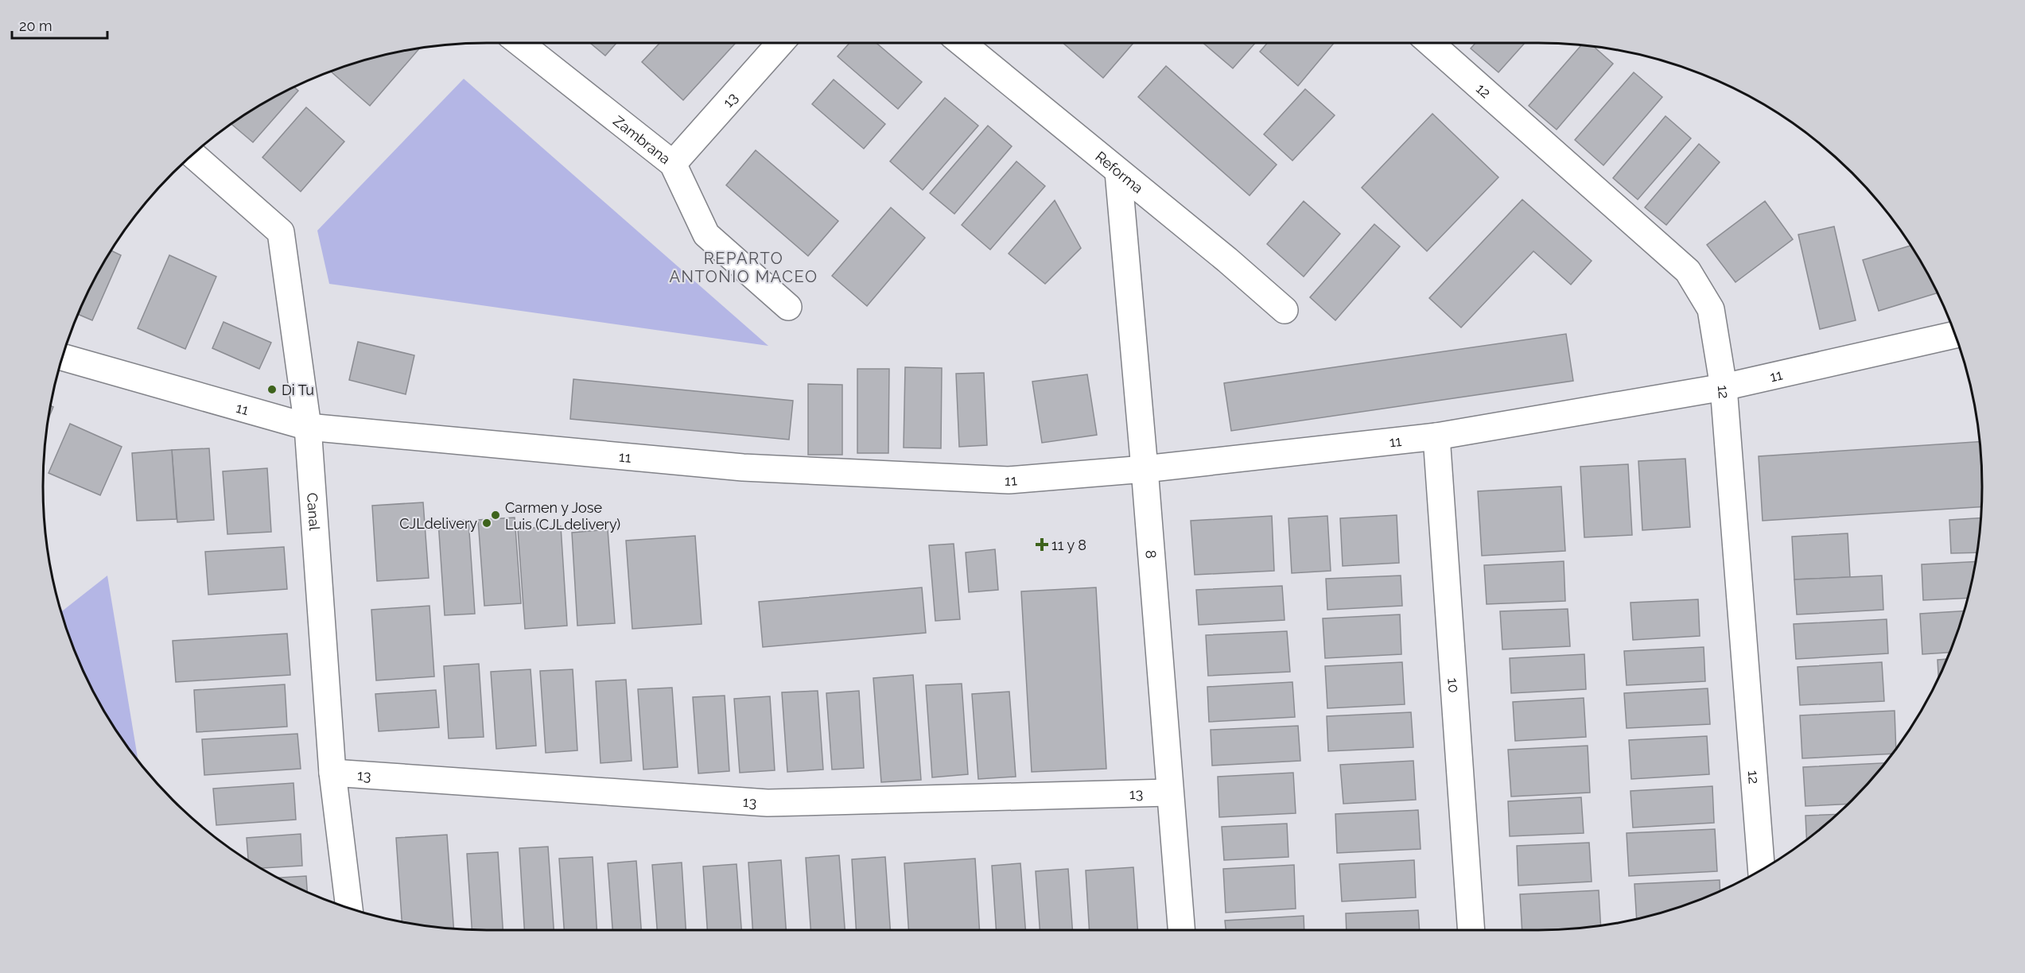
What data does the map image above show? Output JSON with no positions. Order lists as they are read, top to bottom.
{
  "streets": {
    "street": [
      "12",
      "13",
      "Zambrana",
      "Reforma",
      "11",
      "Canal",
      "8",
      "10"
    ]
  },
  "crossings": [
    ["12", "11"],
    ["13", "Zambrana"],
    ["13", "Canal"],
    ["13", "8"],
    ["Reforma", "8"],
    ["11", "Canal"],
    ["11", "8"],
    ["11", "10"]
  ],
  "districts": ["REPARTO ANTONIO MACEO"],
  "places": {
    "other": ["Di Tu", "Carmen y Jose Luis (CJLdelivery)", "CJLdelivery"],
    "health": ["11 y 8"]
  },
  "scale_bar": "20 m"
}
